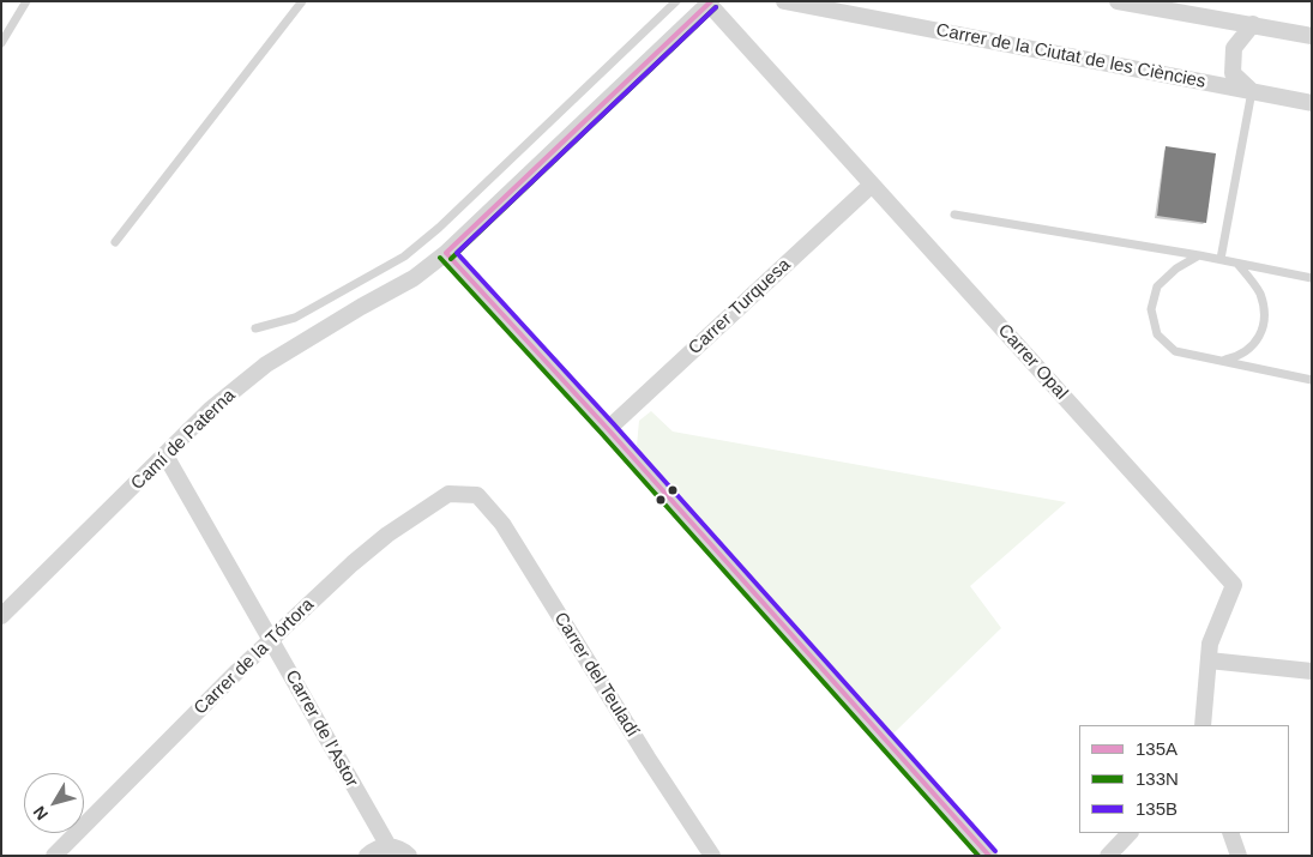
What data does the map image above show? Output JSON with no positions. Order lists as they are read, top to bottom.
{
  "streets": {
    "street": [
      "Carrer de la Ciutat de les Ciències",
      "Carrer Turquesa",
      "Carrer Opal",
      "Camí de Paterna",
      "Carrer de la Tórtora",
      "Carrer del Teuladí",
      "Carrer de l'Astor"
    ]
  },
  "crossings": [
    ["Carrer Turquesa", "Carrer Opal"],
    ["Carrer Opal", "Camí de Paterna"],
    ["Camí de Paterna", "Carrer de l'Astor"],
    ["Carrer de la Tórtora", "Carrer del Teuladí"],
    ["Carrer de la Tórtora", "Carrer de l'Astor"]
  ],
  "lines": ["transit line 135A", "transit line 133N", "transit line 135B"],
  "legend": ["135A", "133N", "135B"],
  "north": "bottom left"
}
